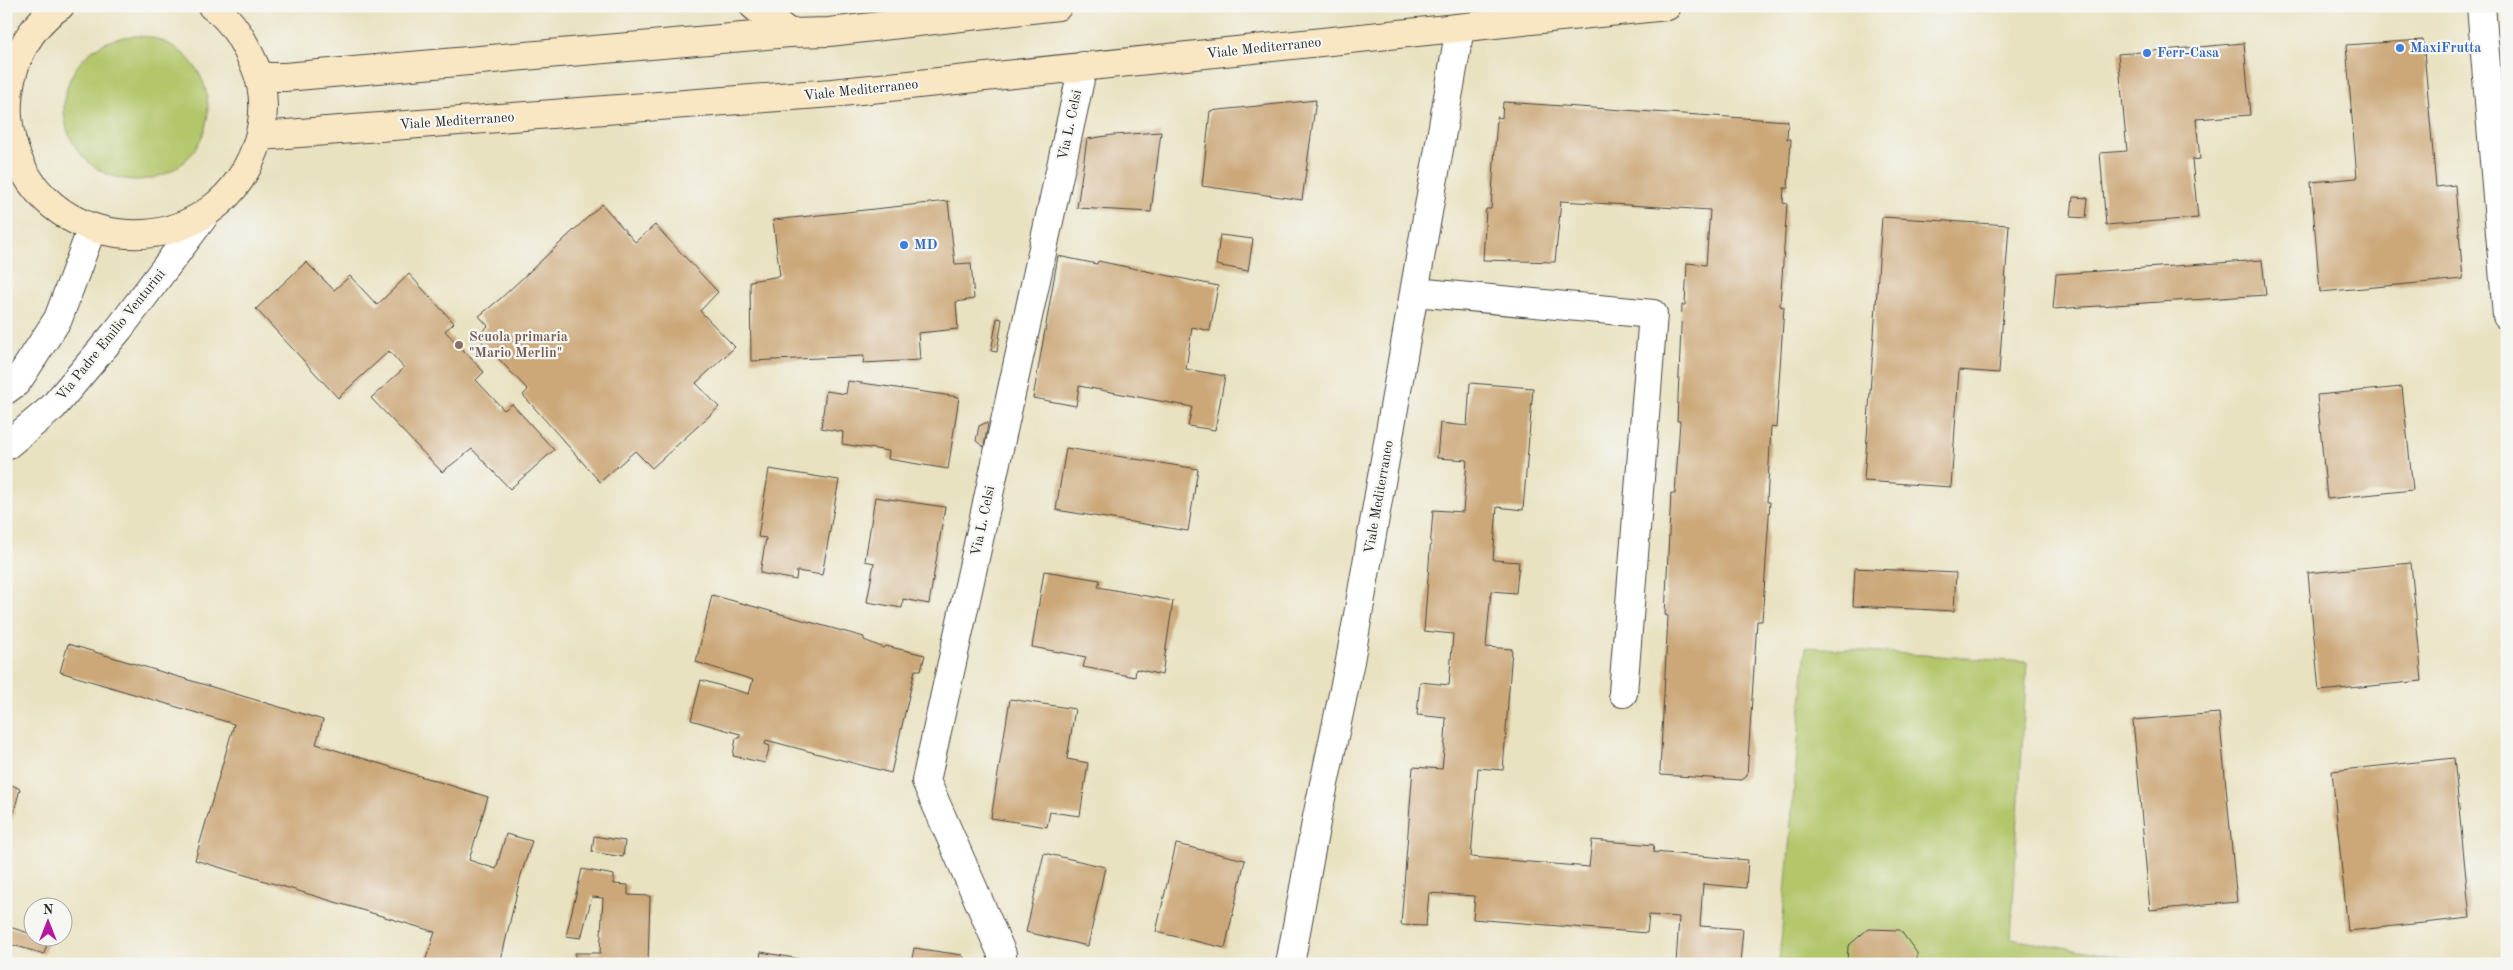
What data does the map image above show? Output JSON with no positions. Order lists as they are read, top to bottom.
{
  "streets": {
    "street": ["Viale Mediterraneo", "Via L. Celsi", "Via Padre Emilio Venturini"]
  },
  "crossings": [
    ["Viale Mediterraneo", "Via L. Celsi"]
  ],
  "places": [
    "MaxiFrutta",
    "Ferr-Casa",
    "MD",
    "Scuola primaria \"Mario Merlin\""
  ],
  "north": "top"
}
